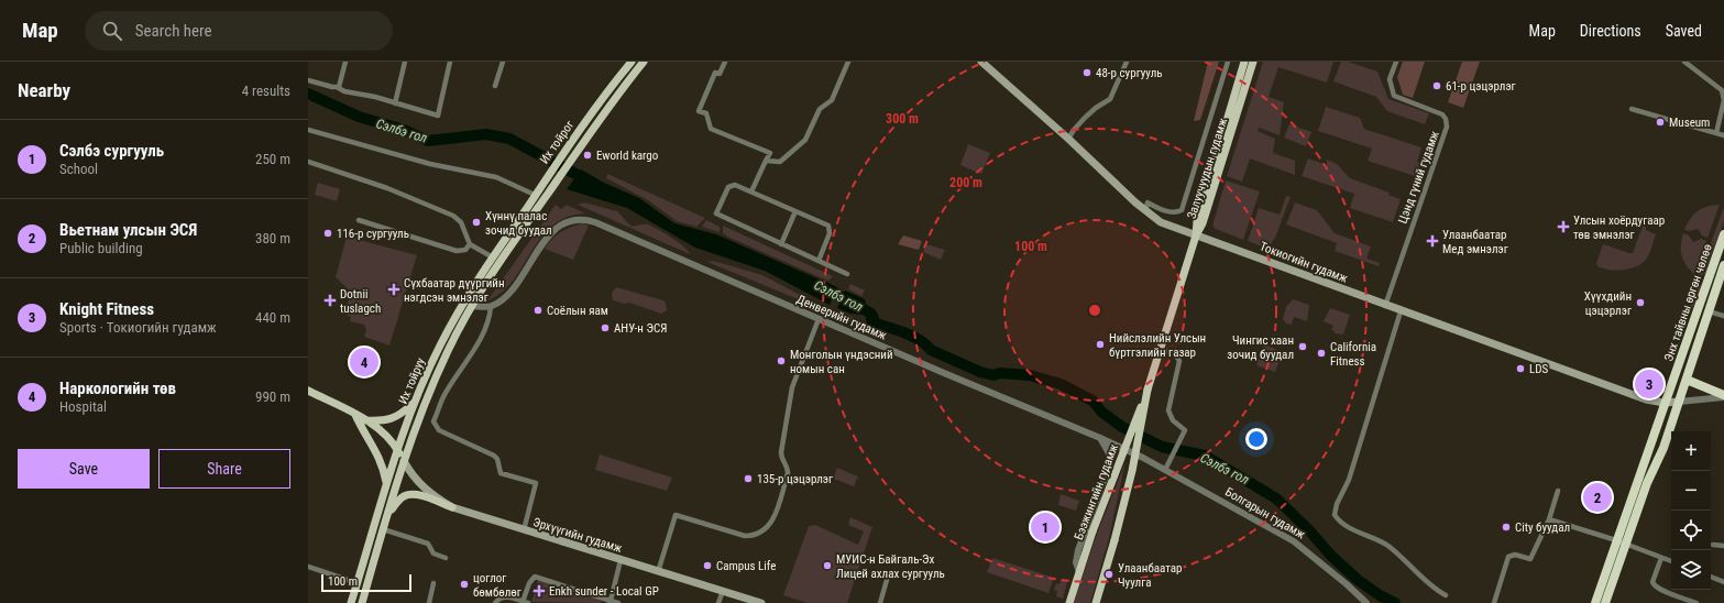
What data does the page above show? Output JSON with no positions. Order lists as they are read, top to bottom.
{
  "streets": {
    "highway": ["Энх тайвны өргөн чөлөө"],
    "main road": [
      "Их тойрог",
      "Залуучуудын гудамж",
      "Токиогийн гудамж",
      "Их тойруу",
      "Бээжингийн гудамж",
      "Эрхүүгийн гудамж"
    ],
    "street": ["Цэнд гүний гудамж", "Денверийн гудамж", "Болгарын гудамж"]
  },
  "crossings": [
    ["Их тойрог", "Их тойруу"],
    ["Залуучуудын гудамж", "Токиогийн гудамж"],
    ["Залуучуудын гудамж", "Бээжингийн гудамж"],
    ["Цэнд гүний гудамж", "Токиогийн гудамж"],
    ["Токиогийн гудамж", "Энх тайвны өргөн чөлөө"],
    ["Токиогийн гудамж", "Бээжингийн гудамж"],
    ["Денверийн гудамж", "Болгарын гудамж"],
    ["Их тойруу", "Эрхүүгийн гудамж"]
  ],
  "water": ["Сэлбэ гол"],
  "places": {
    "other": [
      "48-р сургууль",
      "61-р цэцэрлэг",
      "Museum",
      "Eworld kargo",
      "Хүннү палас зочид буудал",
      "116-р сургууль",
      "Хүүхдийн цэцэрлэг",
      "Соёлын яам",
      "АНУ-н ЭСЯ",
      "Нийслэлийн Улсын бүртгэлийн газар",
      "Чингис хаан зочид буудал",
      "California Fitness",
      "Монголын үндэсний номын сан",
      "LDS",
      "135-р цэцэрлэг",
      "City буудал",
      "Campus Life",
      "МУИС-н Байгаль-Эх Лицей ахлах сургууль",
      "Улаанбаатар Чуулга",
      "цоглог бөмбөлөг"
    ],
    "health": [
      "Улсын хоёрдугаар төв эмнэлэг",
      "Улаанбаатар Мед эмнэлэг",
      "Сүхбаатар дүүргийн нэгдсэн эмнэлэг",
      "Dotnii tuslagch",
      "Enkh sunder - Local GP"
    ]
  },
  "scale_bar": "100 m",
  "page": {
    "header": "Map",
    "search": "Search here",
    "nav": ["Map", "Directions", "Saved"],
    "heading": ["Nearby", "4 results"],
    "list": [
      {
        "mark": "1",
        "name": "Сэлбэ сургууль",
        "note": "School",
        "value": "250 m"
      },
      {
        "mark": "2",
        "name": "Вьетнам улсын ЭСЯ",
        "note": "Public building",
        "value": "380 m"
      },
      {
        "mark": "3",
        "name": "Knight Fitness",
        "note": "Sports · Токиогийн гудамж",
        "value": "440 m"
      },
      {
        "mark": "4",
        "name": "Наркологийн төв",
        "note": "Hospital",
        "value": "990 m"
      }
    ],
    "pins": [
      "4",
      "3",
      "2",
      "1"
    ],
    "map_buttons": ["+", "−"],
    "buttons": ["Save", "Share"],
    "scale": "100 m"
  },
  "rings": ["300 m", "200 m", "100 m"]
}
